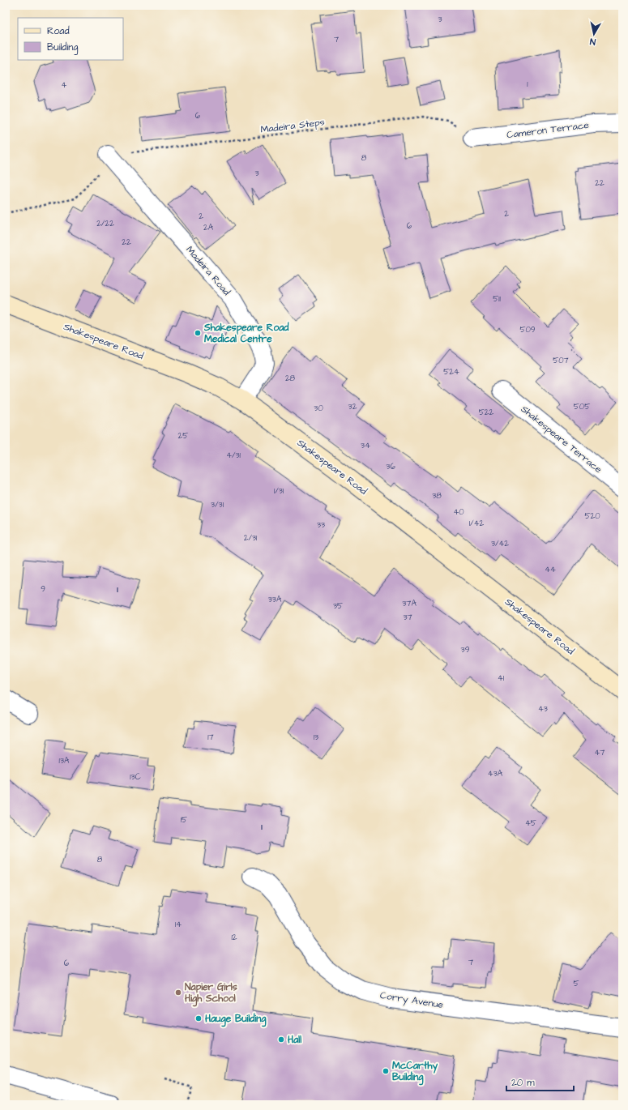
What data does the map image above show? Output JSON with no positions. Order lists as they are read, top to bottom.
{
  "streets": {
    "street": [
      "Cameron Terrace",
      "Madeira Road",
      "Shakespeare Road",
      "Shakespeare Terrace",
      "Corry Avenue"
    ],
    "path": ["Madeira Steps"]
  },
  "crossings": [
    ["Madeira Steps", "Cameron Terrace"],
    ["Madeira Steps", "Madeira Road"],
    ["Madeira Road", "Shakespeare Road"]
  ],
  "places": [
    "Shakespeare Road Medical Centre",
    "Napier Girls High School",
    "Hauge Building",
    "Hall",
    "McCarthy Building"
  ],
  "house_numbers": [
    "3",
    "7",
    "1",
    "4",
    "6",
    "8",
    "3",
    "22",
    "2",
    "2",
    "2/22",
    "6",
    "2A",
    "22",
    "511",
    "509",
    "507",
    "524",
    "28",
    "32",
    "505",
    "30",
    "522",
    "25",
    "34",
    "4/31",
    "36",
    "1/31",
    "38",
    "3/31",
    "40",
    "520",
    "1/42",
    "33",
    "2/31",
    "3/42",
    "44",
    "9",
    "11",
    "33A",
    "37A",
    "35",
    "37",
    "39",
    "41",
    "43",
    "17",
    "13",
    "47",
    "13A",
    "43A",
    "13C",
    "15",
    "45",
    "11",
    "8",
    "14",
    "12",
    "7",
    "6",
    "5"
  ],
  "legend": ["Road", "Building"],
  "scale_bar": "20 m",
  "north": "bottom"
}
